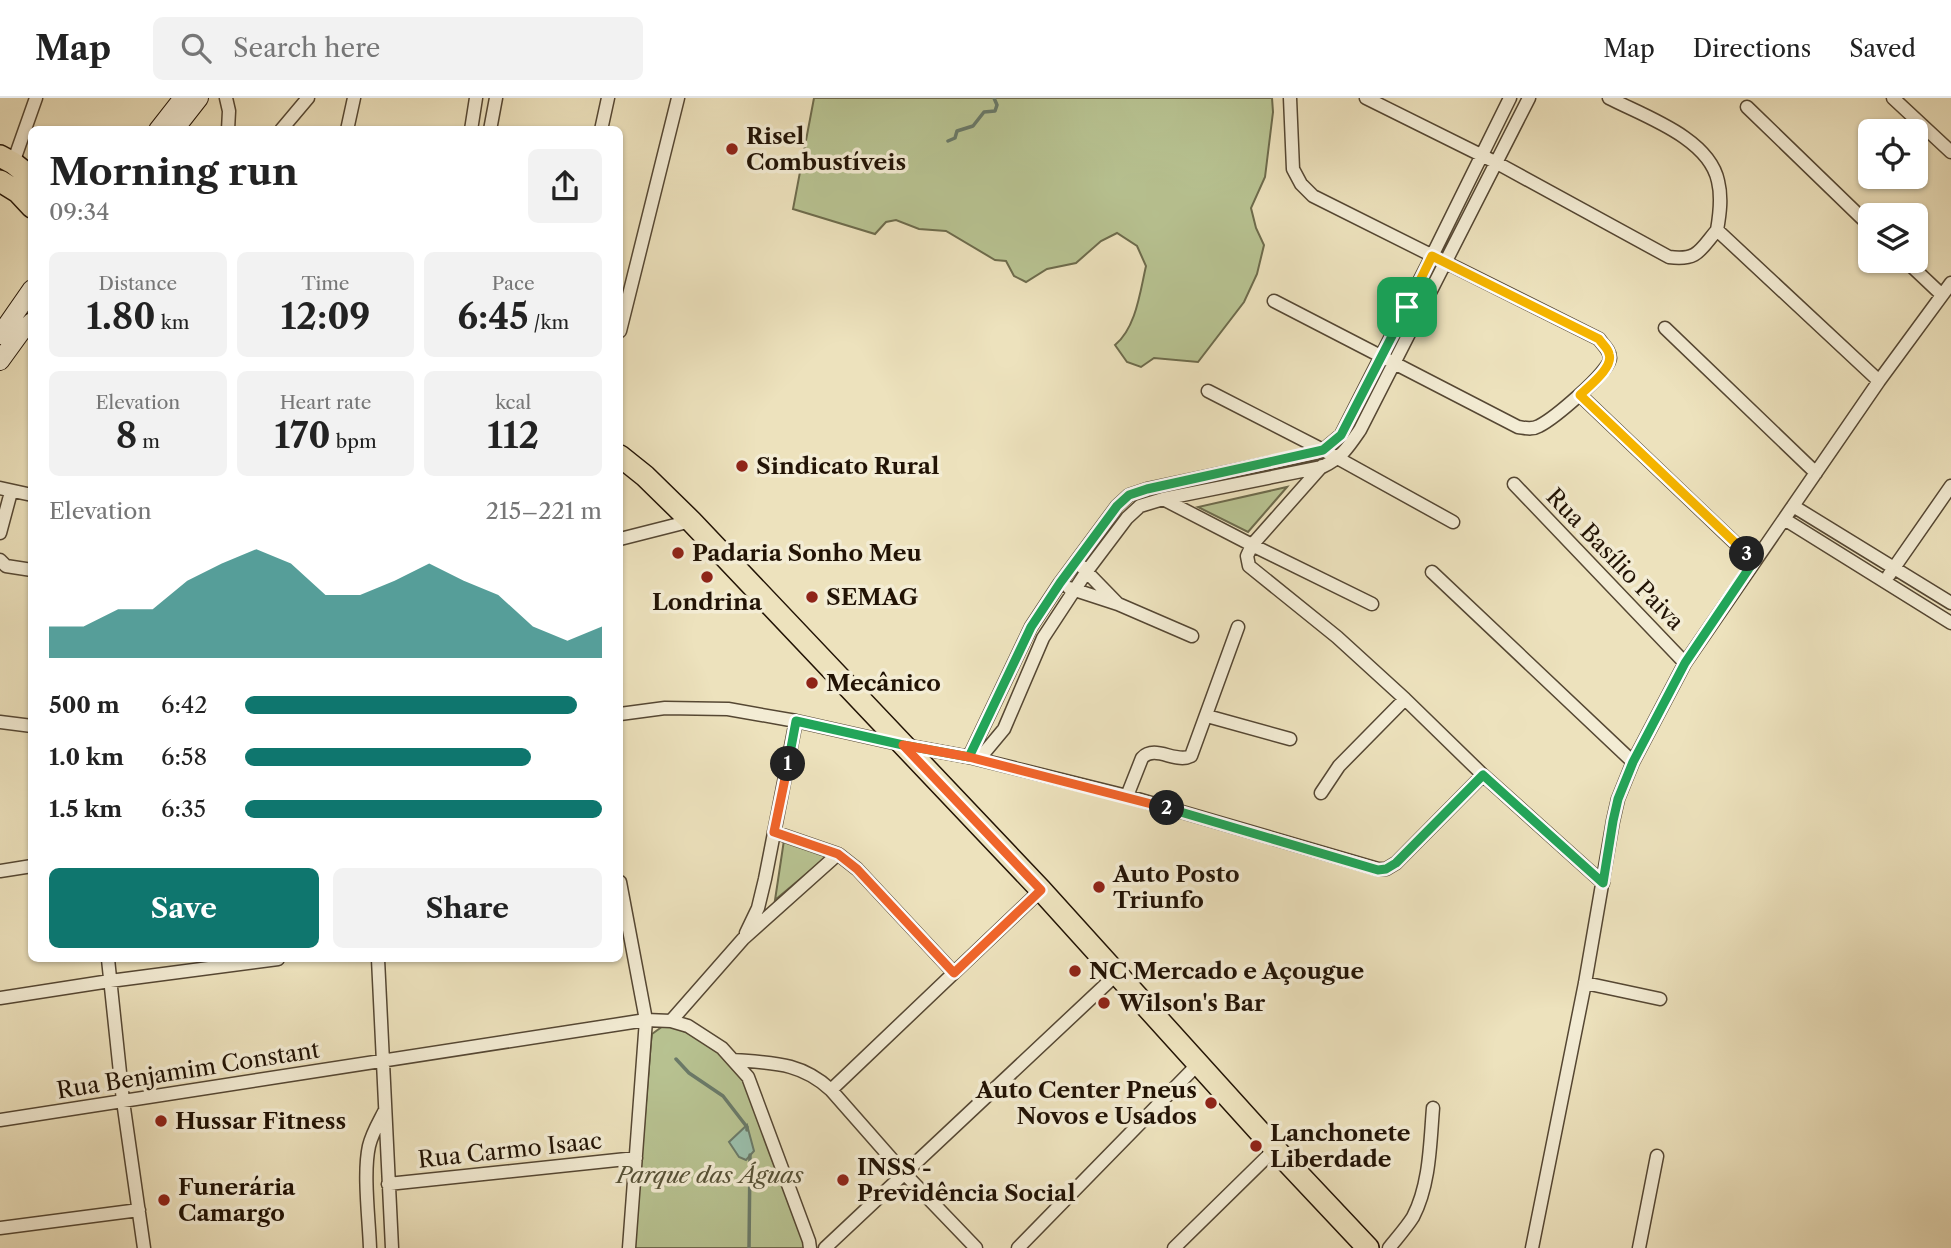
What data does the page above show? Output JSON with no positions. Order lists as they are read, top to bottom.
{
  "streets": {
    "street": ["Rua Basílio Paiva", "Rua Benjamim Constant", "Rua Carmo Isaac"]
  },
  "parks": ["Parque das Águas"],
  "places": [
    "Risel Combustíveis",
    "Sindicato Rural",
    "Padaria Sonho Meu",
    "Londrina",
    "SEMAG",
    "Mecânico",
    "Auto Posto Triunfo",
    "NC Mercado e Açougue",
    "Wilson's Bar",
    "Auto Center Pneus Novos e Usados",
    "Hussar Fitness",
    "Lanchonete Liberdade",
    "INSS - Previdência Social",
    "Funerária Camargo"
  ],
  "page": {
    "header": "Map",
    "search": "Search here",
    "nav": ["Map", "Directions", "Saved"],
    "heading": ["Morning run", "09:34"],
    "stats": [
      ["Distance", "1.80 km"],
      ["Time", "12:09"],
      ["Pace", "6:45 /km"],
      ["Elevation", "8 m"],
      ["Heart rate", "170 bpm"],
      ["kcal", "112"]
    ],
    "chart": ["Elevation", "215–221 m"],
    "pins": ["3", "1", "2"],
    "list": [
      {
        "name": "500 m",
        "note": "6:42"
      },
      {
        "name": "1.0 km",
        "note": "6:58"
      },
      {
        "name": "1.5 km",
        "note": "6:35"
      }
    ],
    "buttons": ["Save", "Share"]
  }
}
